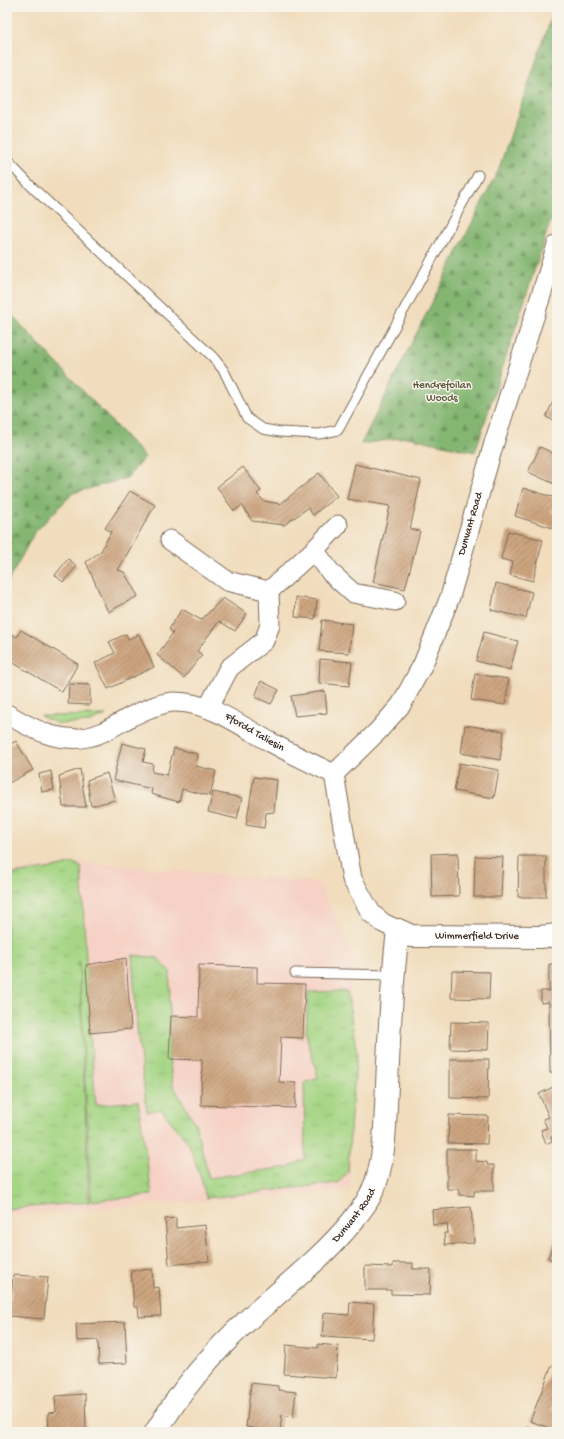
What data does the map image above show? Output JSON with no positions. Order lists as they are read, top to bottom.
{
  "streets": {
    "street": ["Dunvant Road", "Ffordd Taliesin", "Wimmerfield Drive"]
  },
  "crossings": [
    ["Dunvant Road", "Ffordd Taliesin"],
    ["Dunvant Road", "Wimmerfield Drive"]
  ],
  "parks": ["Hendrefoilan Woods"]
}
